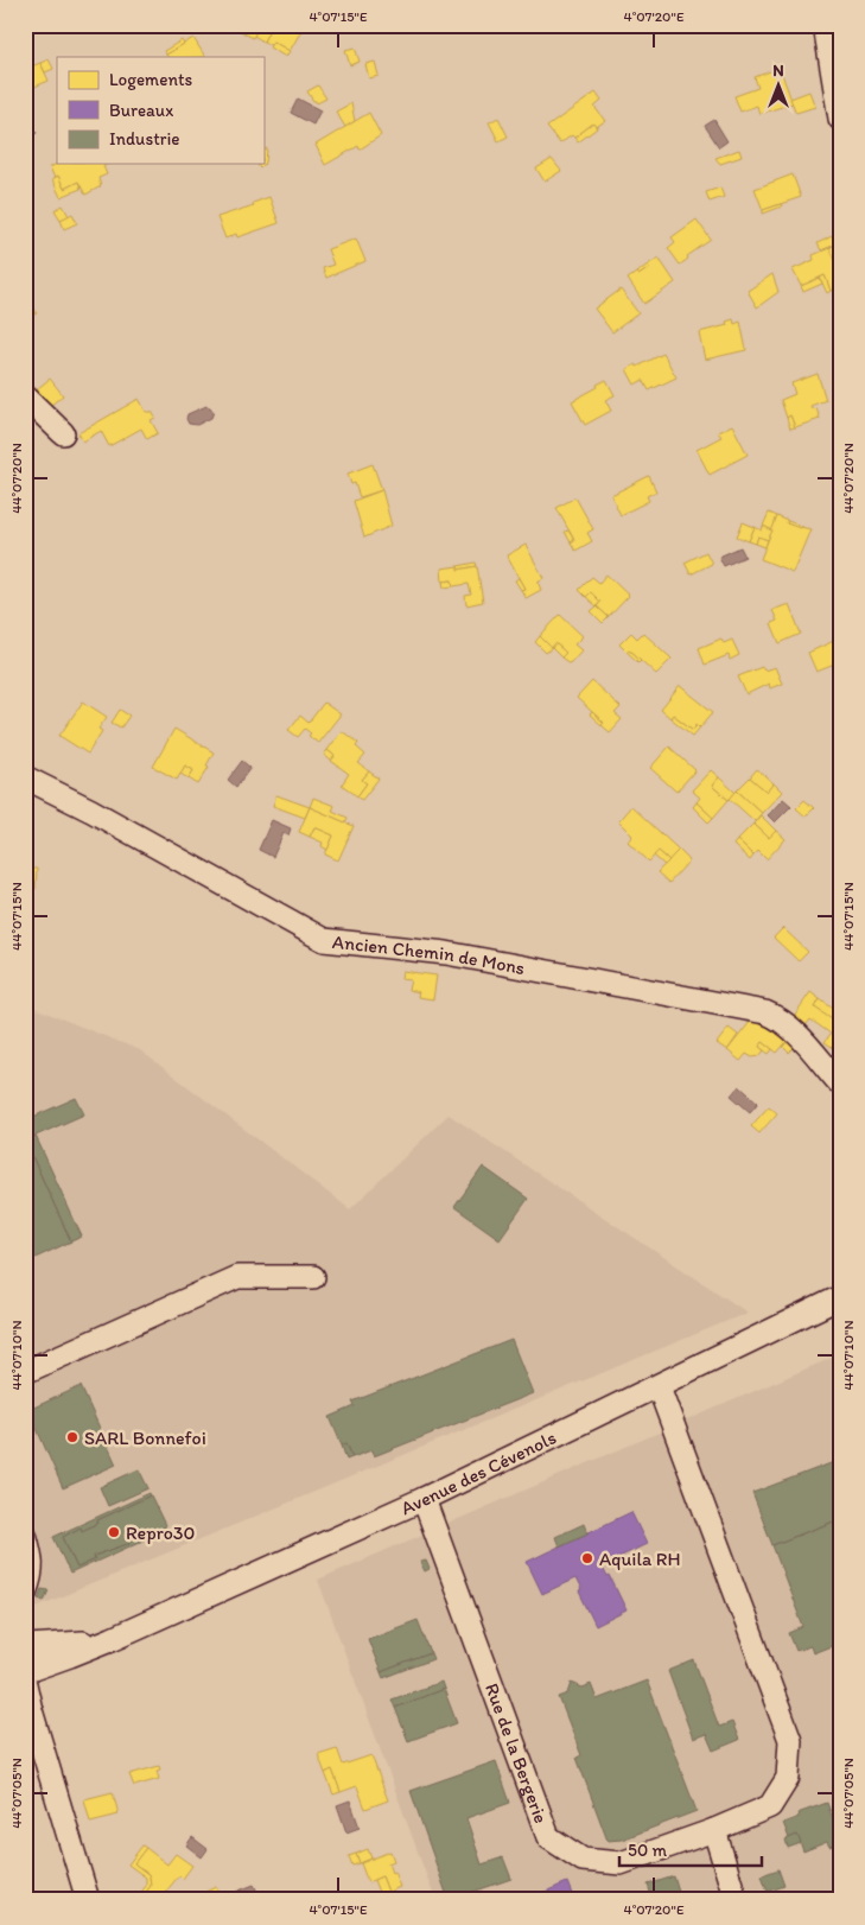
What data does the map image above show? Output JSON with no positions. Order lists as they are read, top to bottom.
{
  "streets": {
    "street": ["Ancien Chemin de Mons", "Avenue des Cévenols", "Rue de la Bergerie"]
  },
  "crossings": [
    ["Avenue des Cévenols", "Rue de la Bergerie"]
  ],
  "places": ["SARL Bonnefoi", "Repro30", "Aquila RH"],
  "legend": ["Logements", "Bureaux", "Industrie"],
  "scale_bar": "50 m",
  "north": "top",
  "coordinates": [
    "4°07'15\"E",
    "4°07'20\"E",
    "44°07'20\"N",
    "44°07'15\"N",
    "44°07'10\"N",
    "44°07'05\"N"
  ]
}
